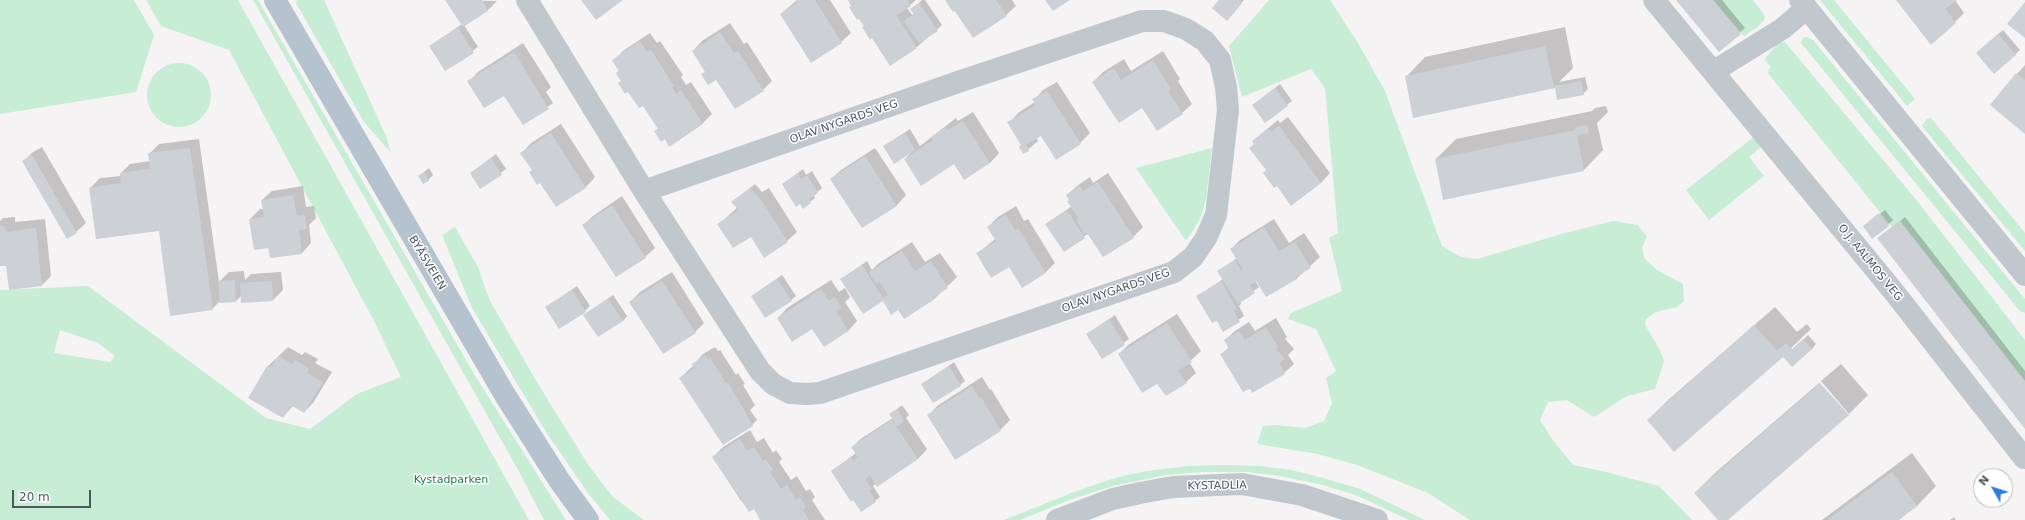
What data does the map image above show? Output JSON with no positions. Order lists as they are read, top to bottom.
{
  "streets": {
    "main road": ["BYÅSVEIEN"],
    "street": ["OLAV NYGARDS VEG", "O.J. AALMOS VEG", "KYSTADLIA"]
  },
  "parks": ["Kystadparken"],
  "scale_bar": "20 m",
  "north": "top left"
}
